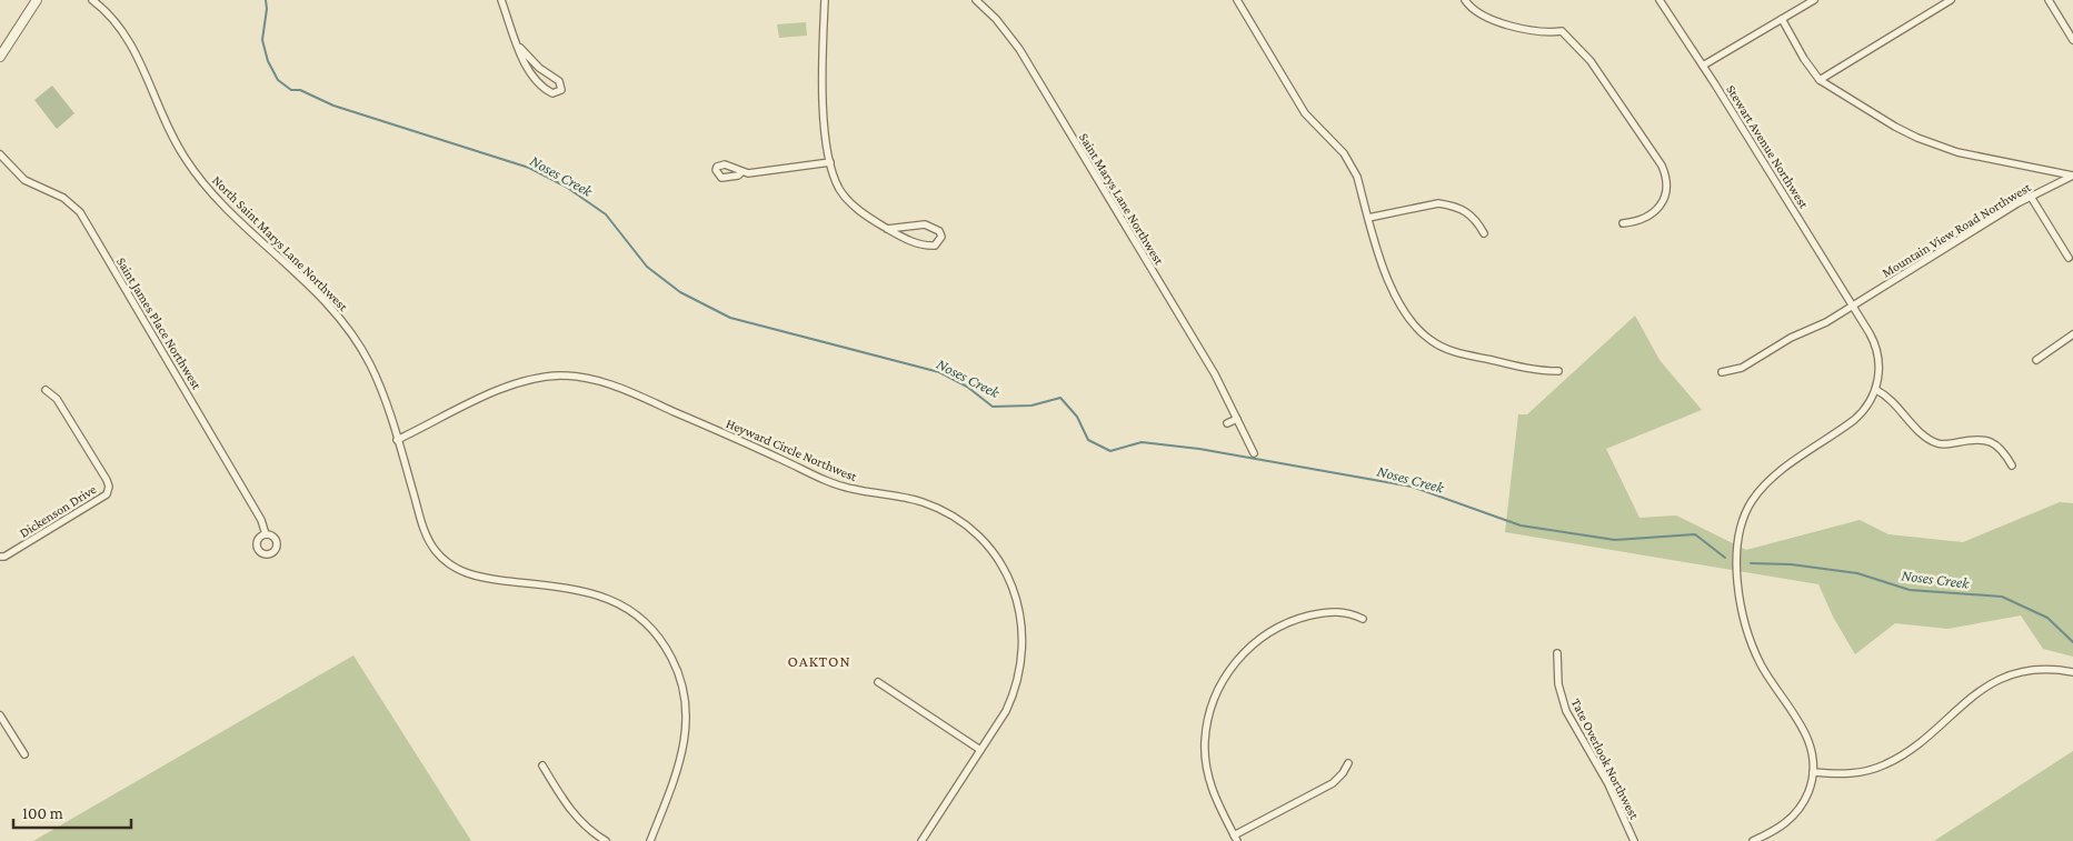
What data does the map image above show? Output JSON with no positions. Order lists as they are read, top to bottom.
{
  "streets": {
    "street": [
      "Stewart Avenue Northwest",
      "Saint Marys Lane Northwest",
      "Mountain View Road Northwest",
      "North Saint Marys Lane Northwest",
      "Saint James Place Northwest",
      "Heyward Circle Northwest",
      "Dickenson Drive",
      "Tate Overlook Northwest"
    ]
  },
  "crossings": [
    ["Stewart Avenue Northwest", "Mountain View Road Northwest"],
    ["North Saint Marys Lane Northwest", "Heyward Circle Northwest"]
  ],
  "districts": ["OAKTON"],
  "water": ["Noses Creek"],
  "scale_bar": "100 m"
}
